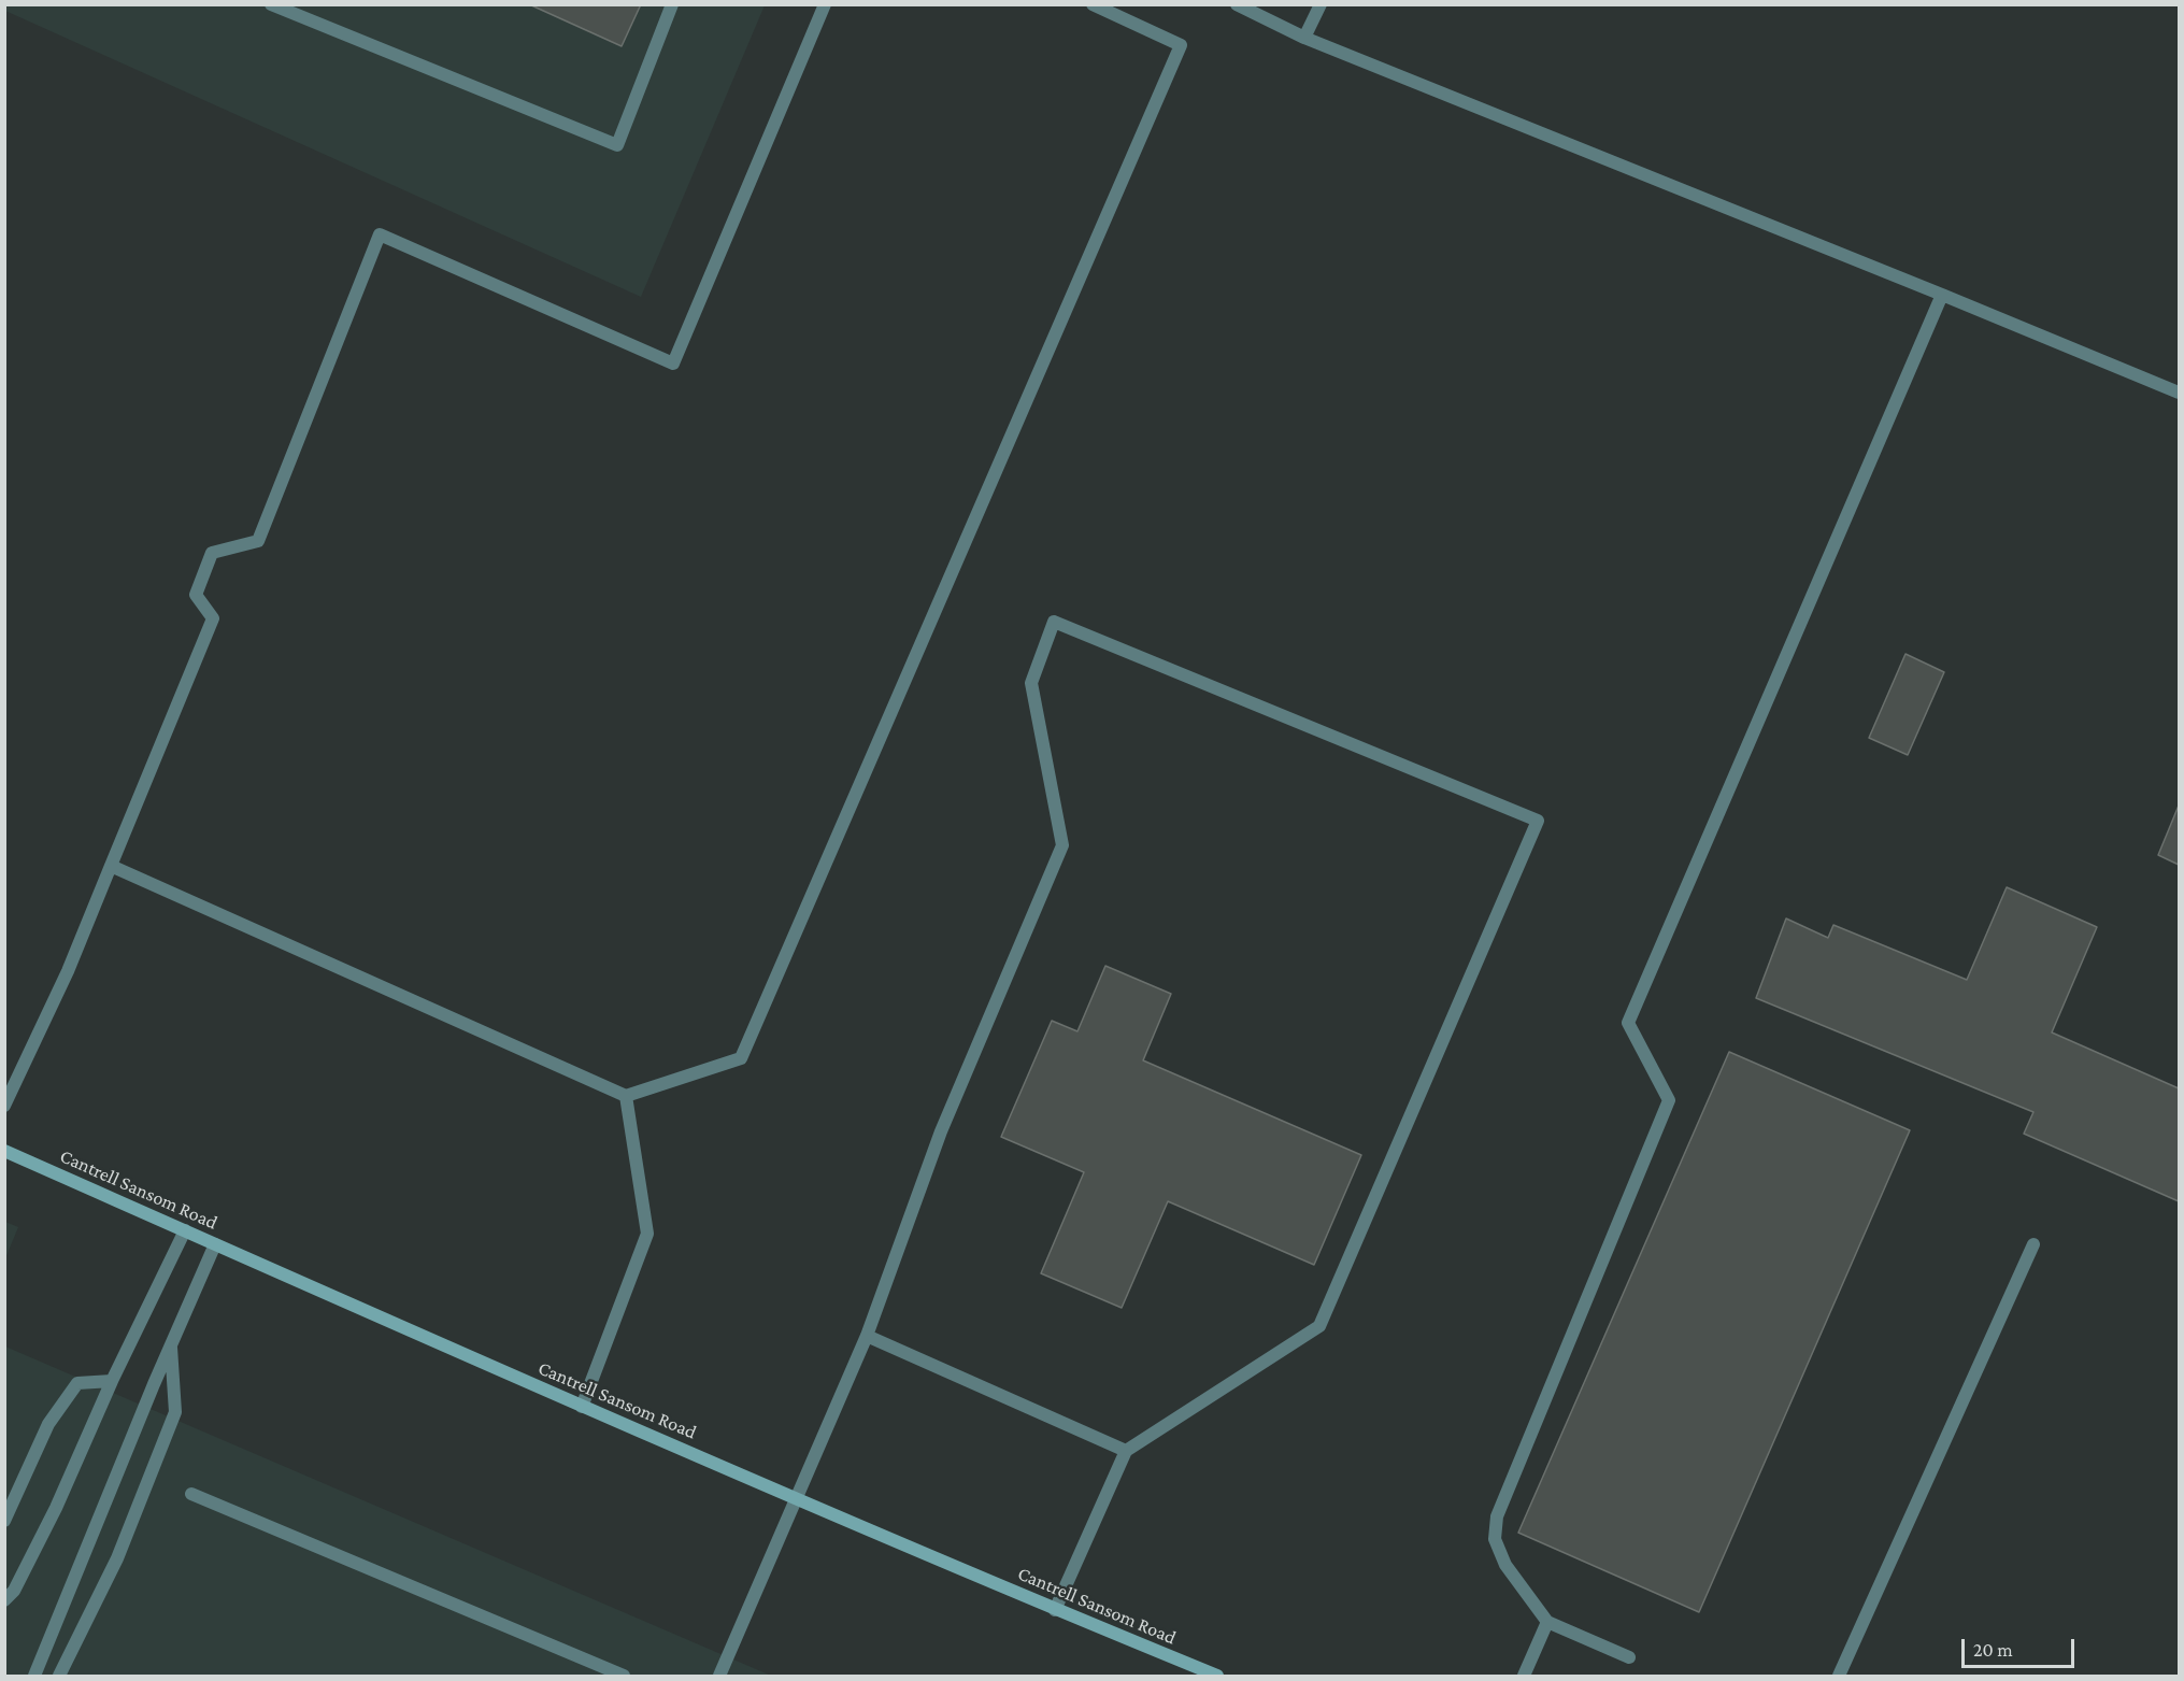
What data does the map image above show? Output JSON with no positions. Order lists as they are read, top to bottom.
{
  "streets": {
    "main road": ["Cantrell Sansom Road"]
  },
  "scale_bar": "20 m"
}
